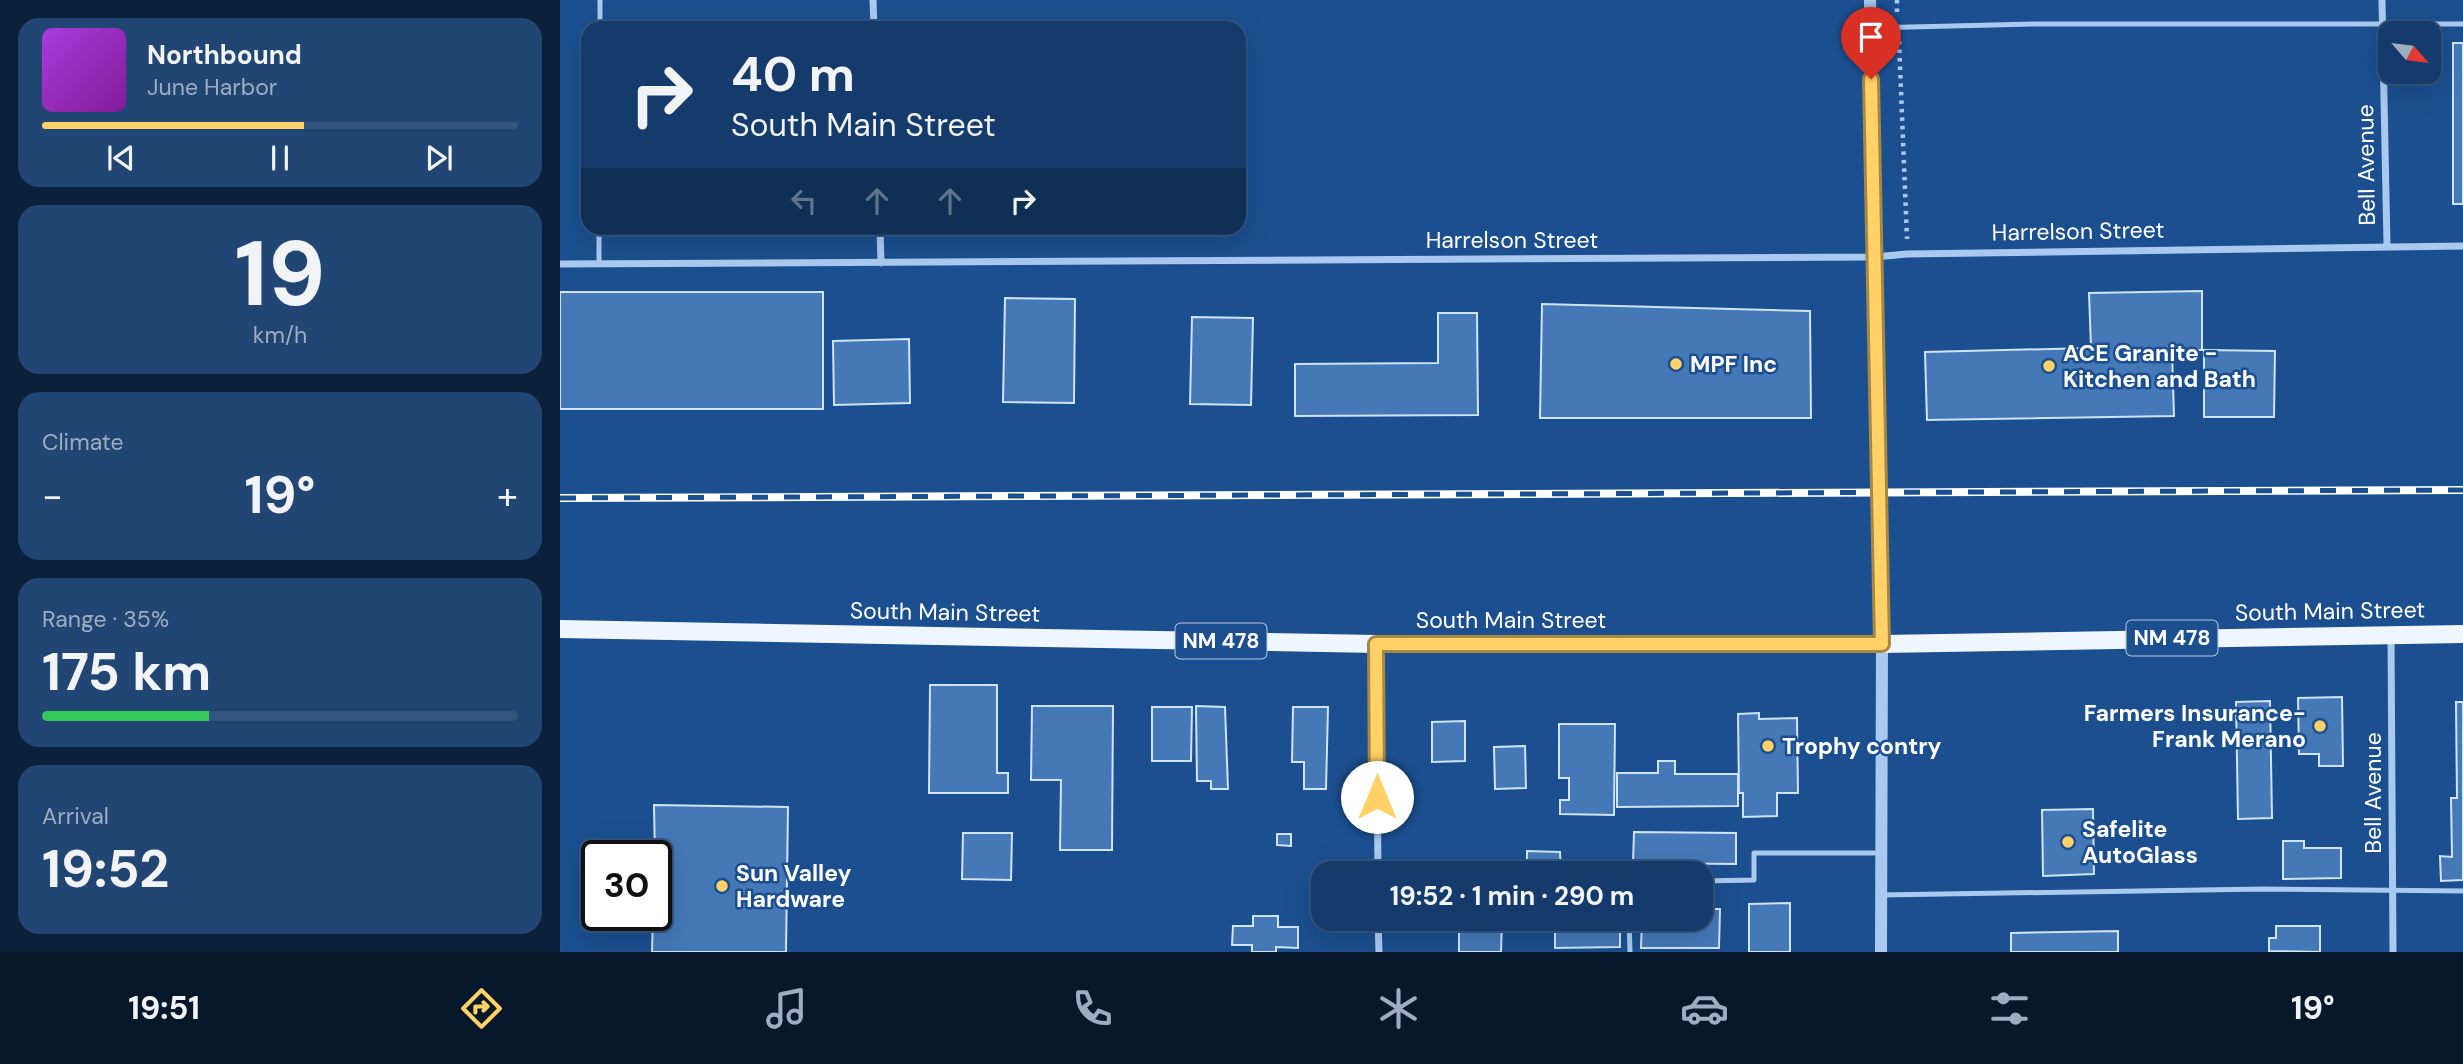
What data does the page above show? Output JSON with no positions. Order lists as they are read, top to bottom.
{
  "streets": {
    "main road": ["South Main Street", "NM 478"],
    "street": ["Bell Avenue", "Harrelson Street"]
  },
  "crossings": [
    ["Bell Avenue", "Harrelson Street"],
    ["Bell Avenue", "South Main Street"]
  ],
  "places": [
    "MPF Inc",
    "ACE Granite - Kitchen and Bath",
    "Farmers Insurance- Frank Merano",
    "Trophy contry",
    "Safelite AutoGlass",
    "Sun Valley Hardware"
  ],
  "north": "bottom right",
  "page": {
    "turn": ["40 m", "South Main Street"],
    "song": ["Northbound", "June Harbor"],
    "tile": [
      ["19", "km/h"],
      "Climate",
      ["Range · 35%", "175 km"],
      ["Arrival", "19:52"]
    ],
    "heat": ["−", "19°", "+"],
    "limit": "30",
    "trip": "19:52 · 1 min · 290 m",
    "tabs": ["19:51", "19°"]
  }
}
